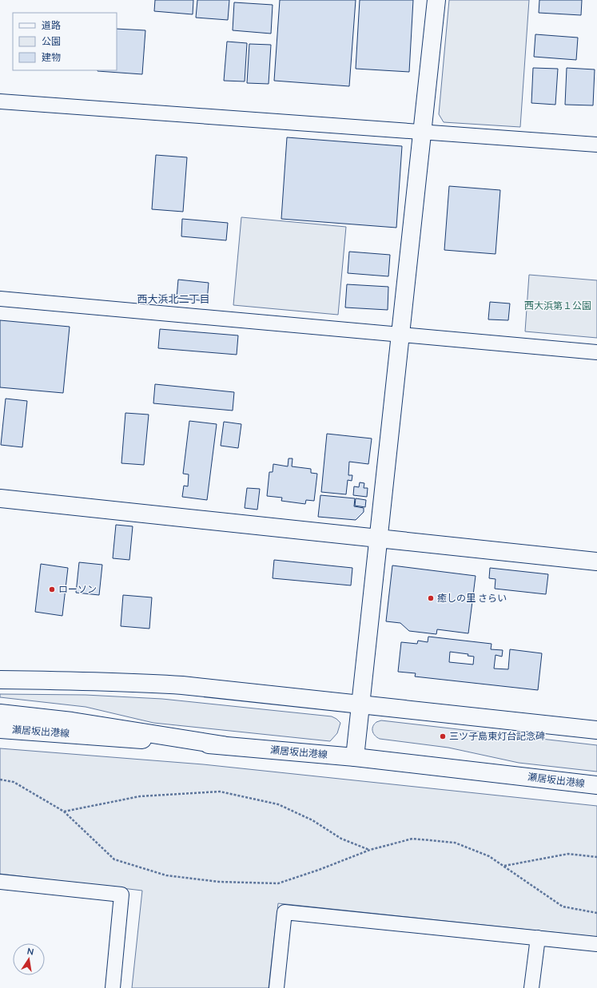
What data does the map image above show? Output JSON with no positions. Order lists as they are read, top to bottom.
{
  "streets": {
    "main road": ["瀬居坂出港線"]
  },
  "districts": ["西大浜北二丁目"],
  "parks": ["西大浜第１公園"],
  "places": ["ローソン", "癒しの里 さらい", "三ツ子島東灯台記念碑"],
  "legend": ["道路", "公園", "建物"],
  "north": "top"
}
